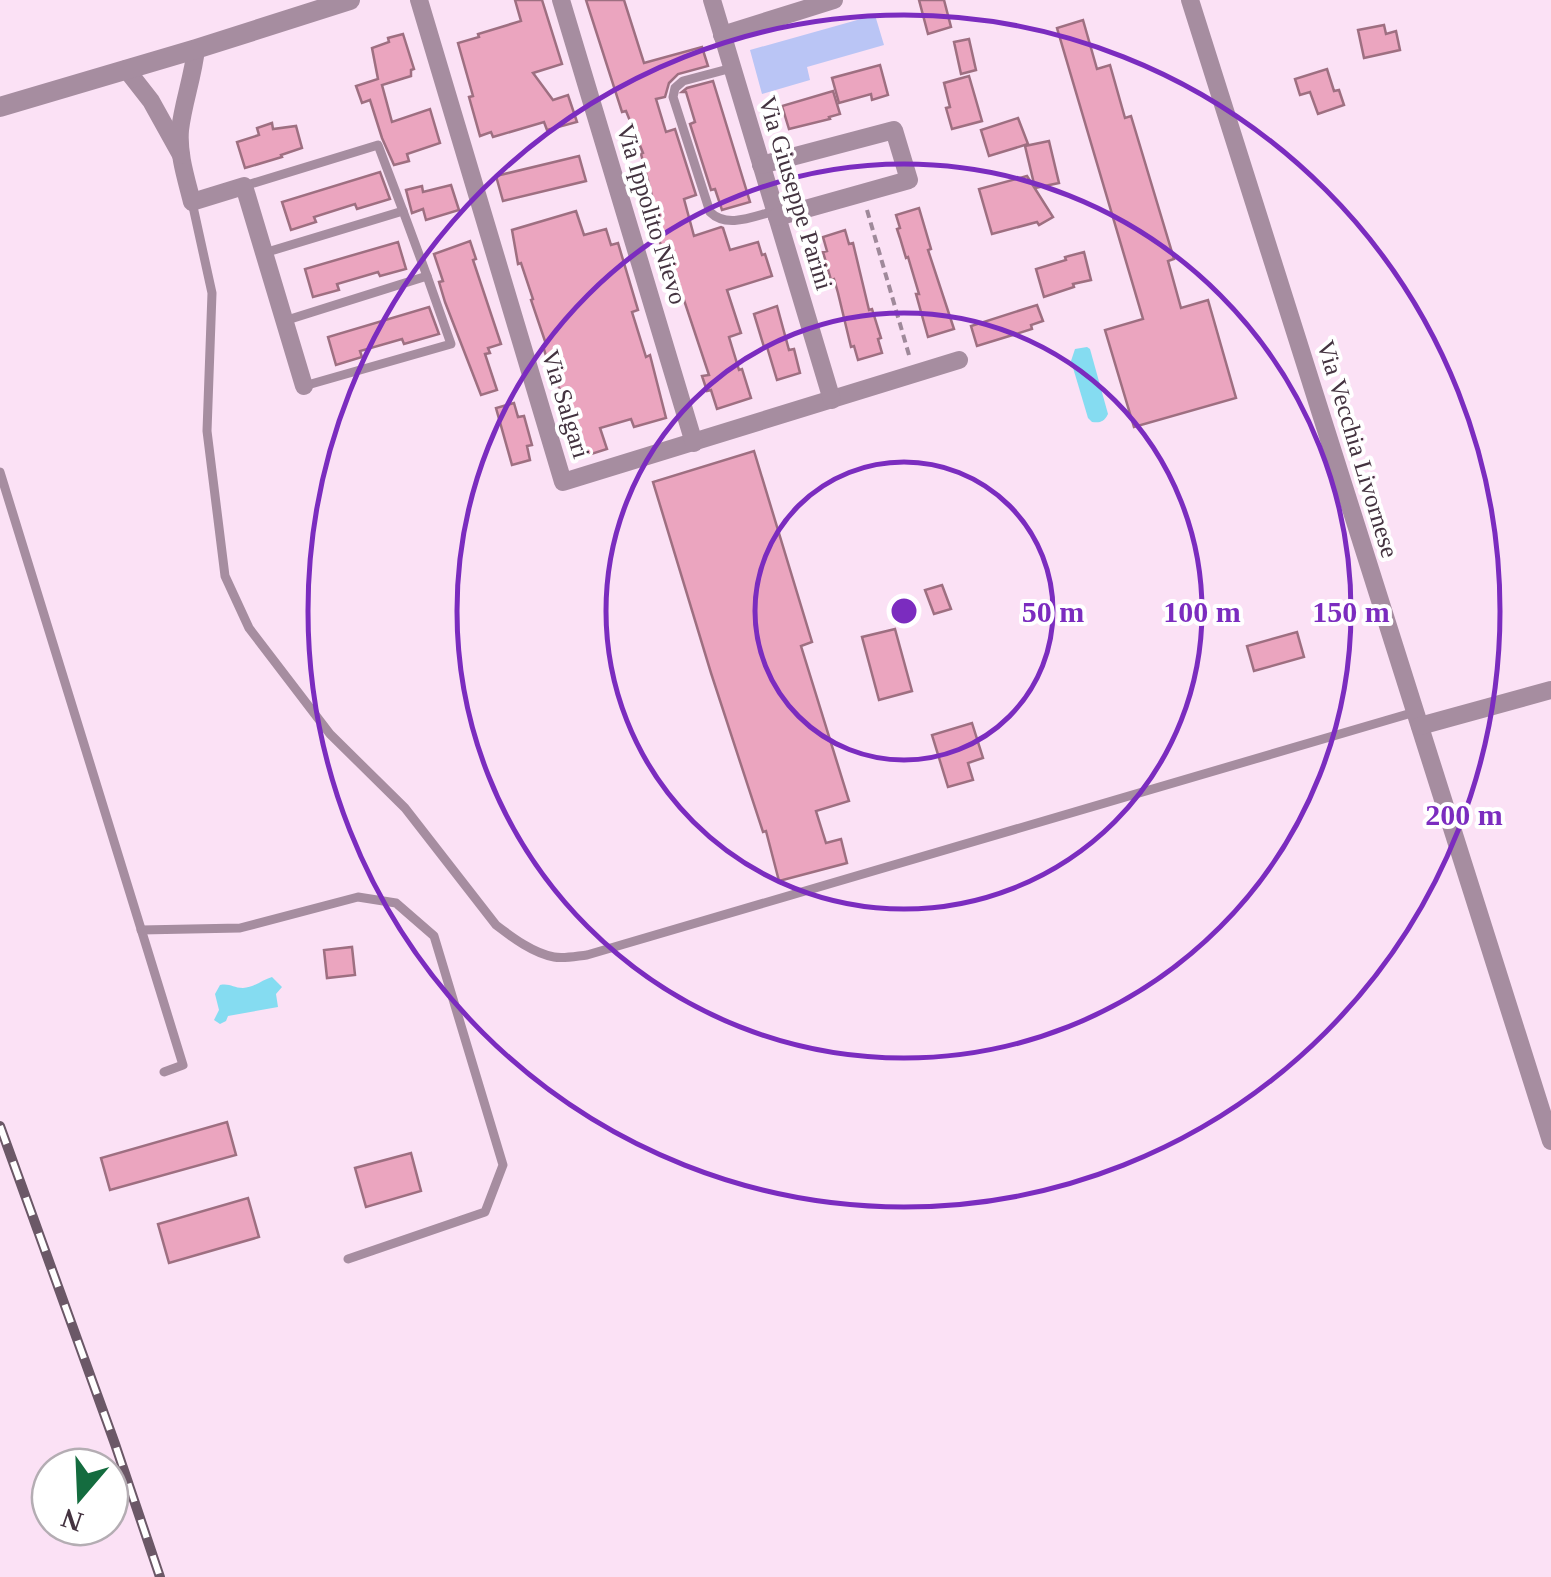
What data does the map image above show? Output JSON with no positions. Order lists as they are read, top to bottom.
{
  "streets": {
    "street": [
      "Via Giuseppe Parini",
      "Via Ippolito Nievo",
      "Via Salgari",
      "Via Vecchia Livornese"
    ]
  },
  "crossings": [
    ["Via Giuseppe Parini", "Via Salgari"],
    ["Via Ippolito Nievo", "Via Salgari"]
  ],
  "north": "bottom",
  "rings": [
    "50 m",
    "100 m",
    "150 m",
    "200 m"
  ]
}
